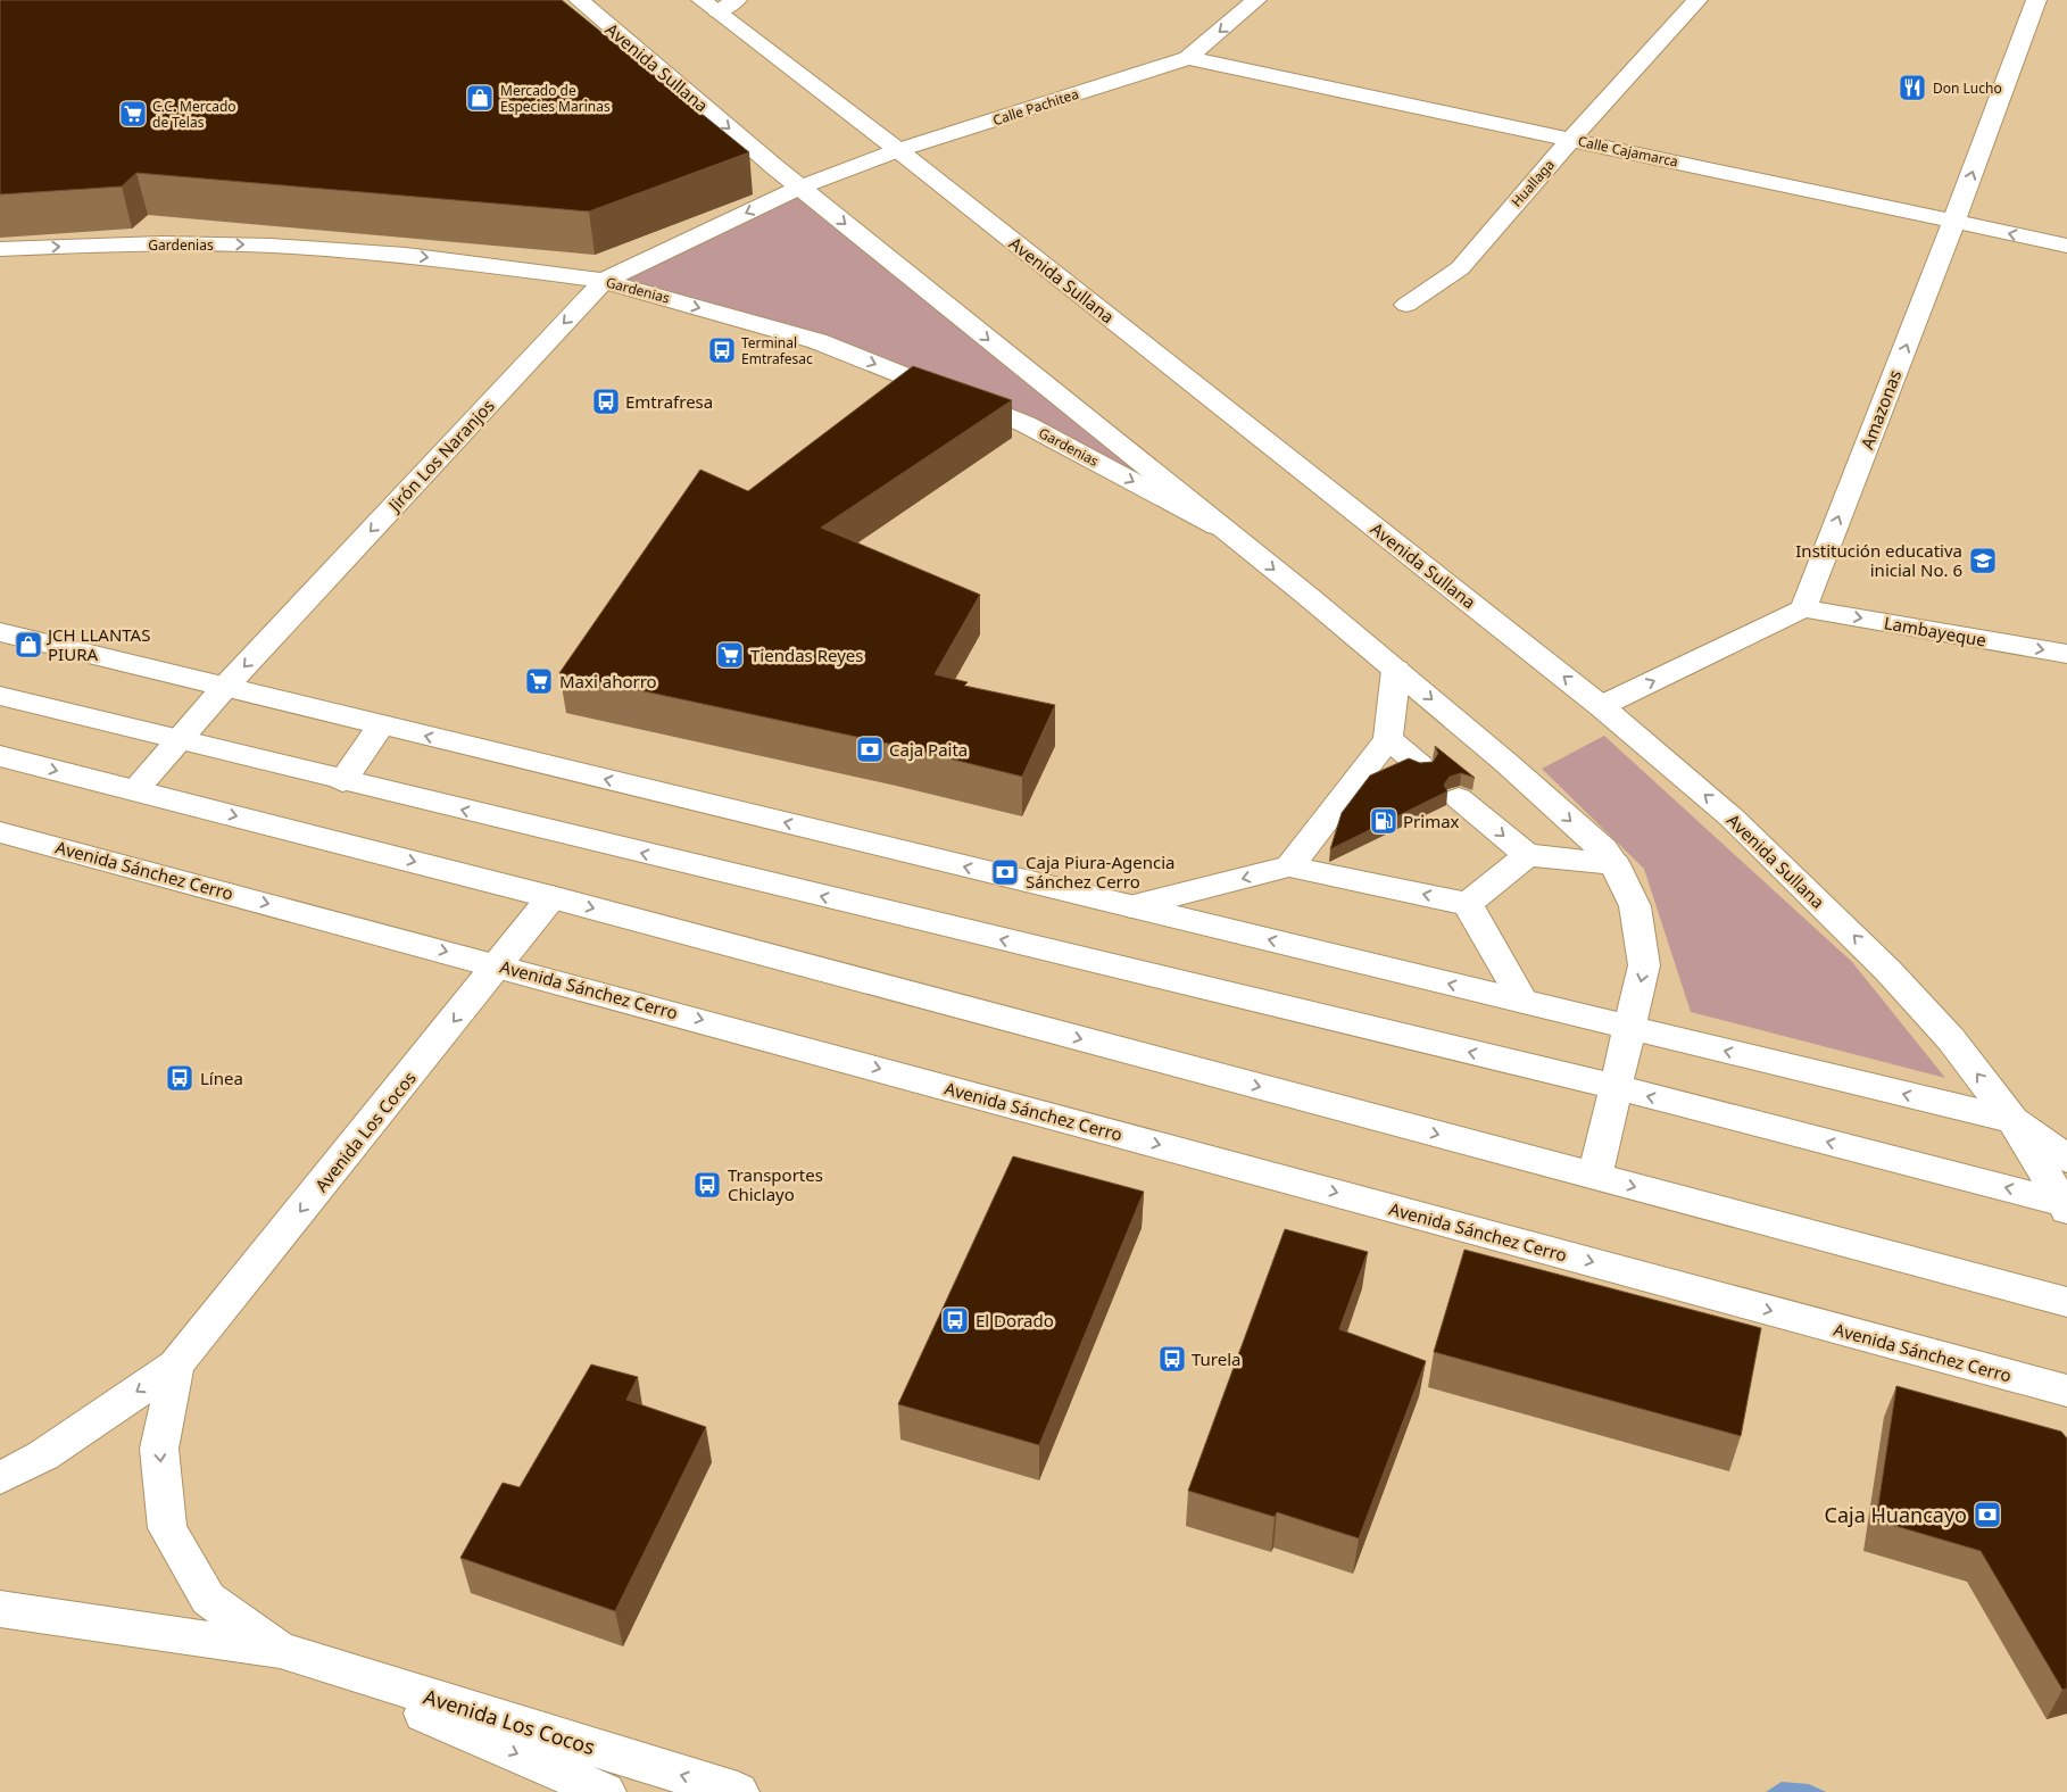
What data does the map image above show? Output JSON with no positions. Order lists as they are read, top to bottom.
{
  "streets": {
    "main road": [
      "Avenida Sullana",
      "Calle Pachitea",
      "Calle Cajamarca",
      "Huallaga",
      "Gardenias",
      "Amazonas",
      "Jirón Los Naranjos",
      "Lambayeque",
      "Avenida Sánchez Cerro",
      "Avenida Los Cocos"
    ]
  },
  "crossings": [
    ["Avenida Sullana", "Calle Pachitea"],
    ["Avenida Sullana", "Gardenias"],
    ["Avenida Sullana", "Jirón Los Naranjos"],
    ["Calle Pachitea", "Calle Cajamarca"],
    ["Calle Pachitea", "Jirón Los Naranjos"],
    ["Calle Cajamarca", "Huallaga"],
    ["Calle Cajamarca", "Amazonas"],
    ["Gardenias", "Jirón Los Naranjos"],
    ["Amazonas", "Lambayeque"],
    ["Avenida Sánchez Cerro", "Avenida Los Cocos"]
  ],
  "one_way": [
    "Gardenias",
    "Amazonas",
    "Jirón Los Naranjos",
    "Lambayeque"
  ],
  "places": {
    "restaurant": ["Don Lucho"],
    "shop": ["Mercado de Especies Marinas", "JCH LLANTAS PIURA"],
    "supermarket": ["C.C. Mercado de Telas", "Tiendas Reyes", "Maxi ahorro"],
    "bus stop": [
      "Terminal Emtrafesac",
      "Emtrafresa",
      "Línea",
      "Transportes Chiclayo",
      "El Dorado",
      "Turela"
    ],
    "school or university": ["Institución educativa inicial No. 6"],
    "bank": ["Caja Paita", "Caja Piura-Agencia Sánchez Cerro", "Caja Huancayo"],
    "fuel station": ["Primax"]
  }
}
